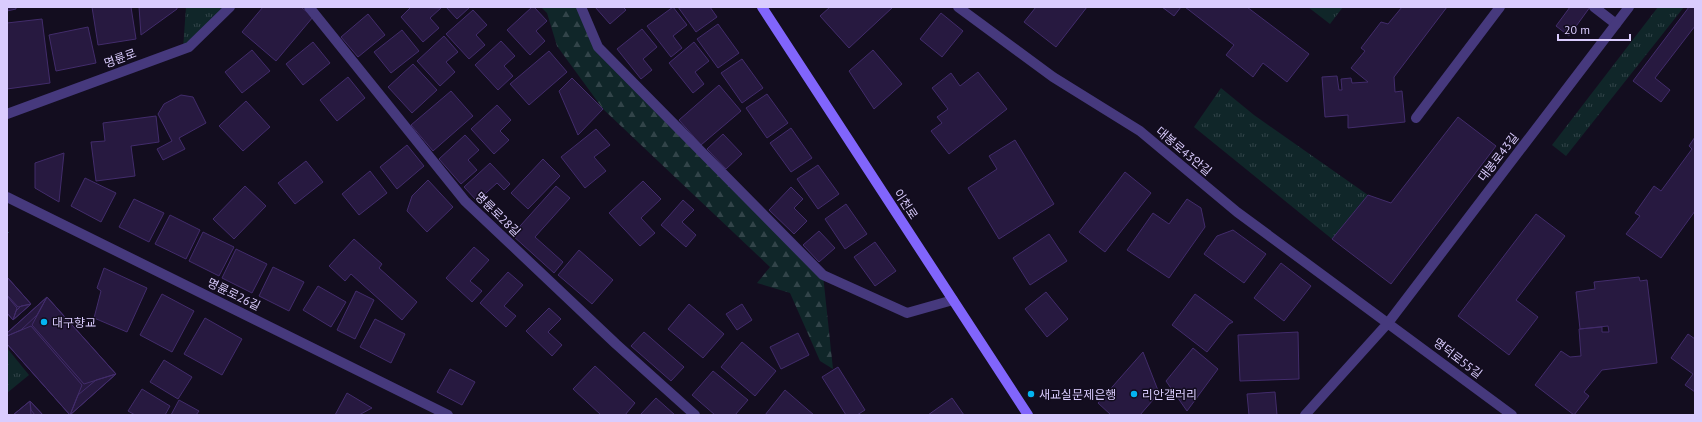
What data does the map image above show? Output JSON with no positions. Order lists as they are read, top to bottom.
{
  "streets": {
    "main road": ["이천로"],
    "street": [
      "명륜로",
      "대봉로43안길",
      "대봉로43길",
      "명륜로28길",
      "명륜로26길",
      "명덕로55길"
    ]
  },
  "crossings": [
    ["대봉로43안길", "대봉로43길"],
    ["대봉로43안길", "명덕로55길"],
    ["대봉로43길", "명덕로55길"]
  ],
  "places": ["대구향교", "새교실문제은행", "리안갤러리"],
  "scale_bar": "20 m"
}
